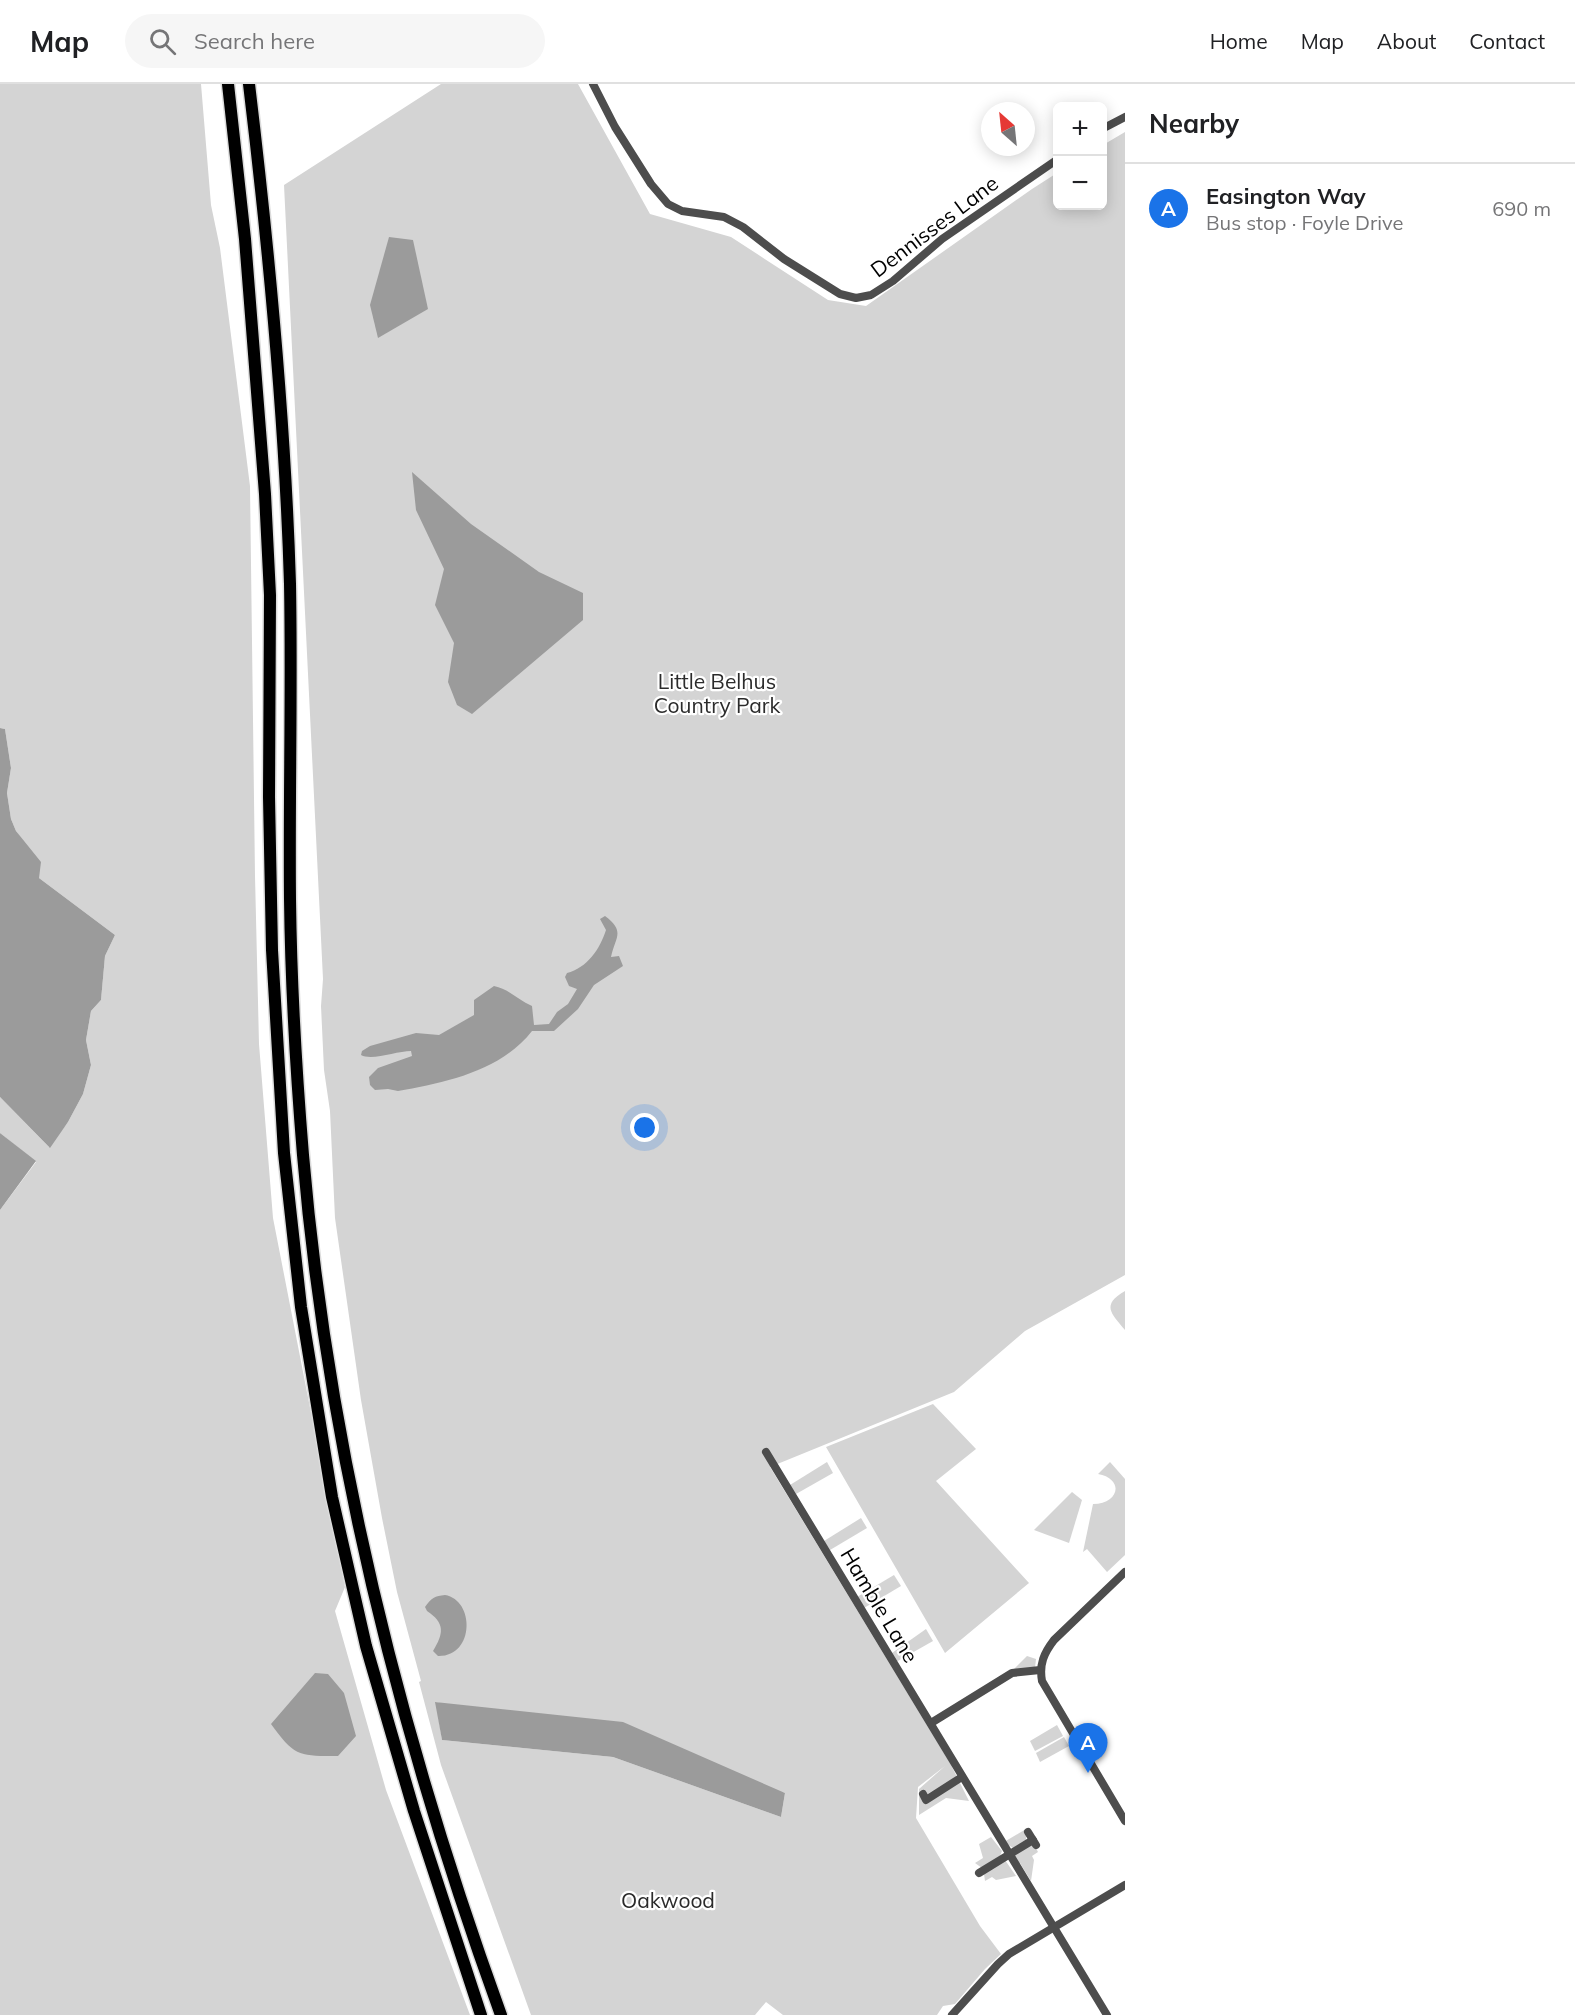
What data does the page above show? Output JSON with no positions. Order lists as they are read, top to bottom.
{
  "streets": {
    "street": ["Dennisses Lane", "Hamble Lane"]
  },
  "parks": ["Little Belhus Country Park", "Oakwood"],
  "north": "top left",
  "page": {
    "header": "Map",
    "search": "Search here",
    "nav": [
      "Home",
      "Map",
      "About",
      "Contact"
    ],
    "heading": "Nearby",
    "map_buttons": ["+", "−"],
    "list": [
      {
        "mark": "A",
        "name": "Easington Way",
        "note": "Bus stop · Foyle Drive",
        "value": "690 m"
      }
    ],
    "pins": "A"
  }
}
